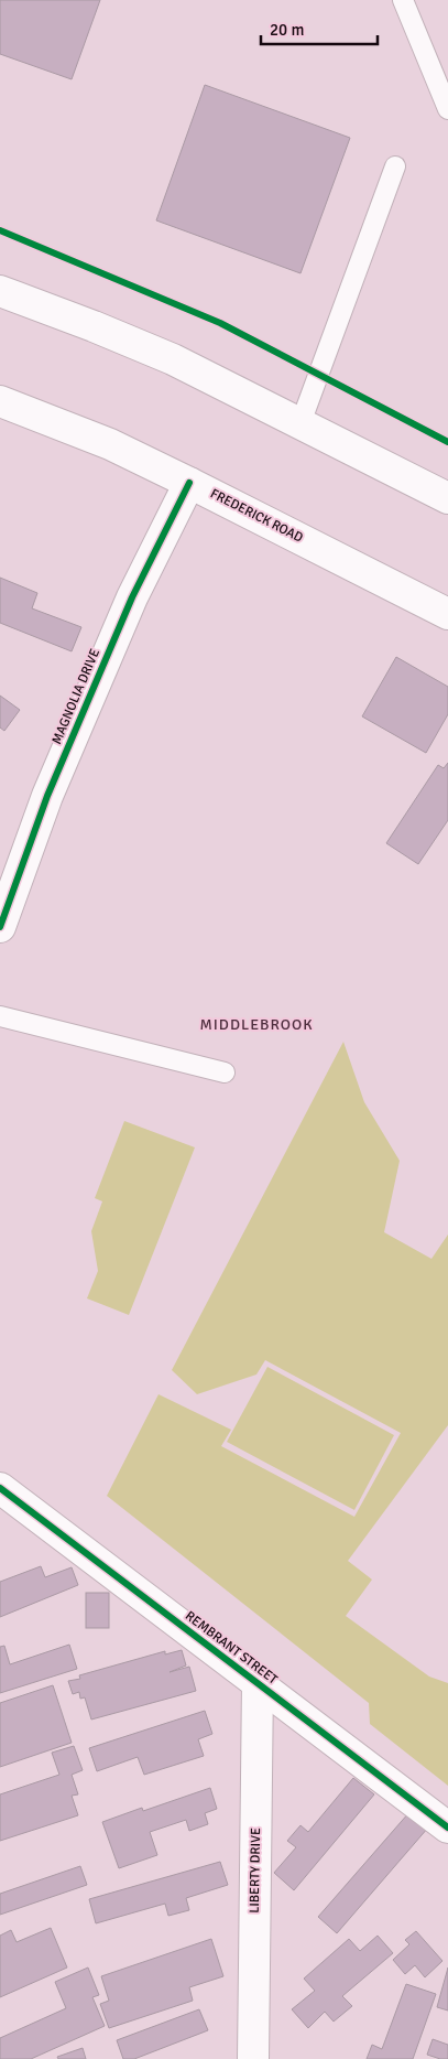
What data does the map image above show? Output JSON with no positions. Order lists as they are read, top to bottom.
{
  "streets": {
    "street": [
      "FREDERICK ROAD",
      "MAGNOLIA DRIVE",
      "REMBRANT STREET",
      "LIBERTY DRIVE"
    ]
  },
  "crossings": [
    ["FREDERICK ROAD", "MAGNOLIA DRIVE"],
    ["REMBRANT STREET", "LIBERTY DRIVE"]
  ],
  "districts": ["MIDDLEBROOK"],
  "scale_bar": "20 m"
}
